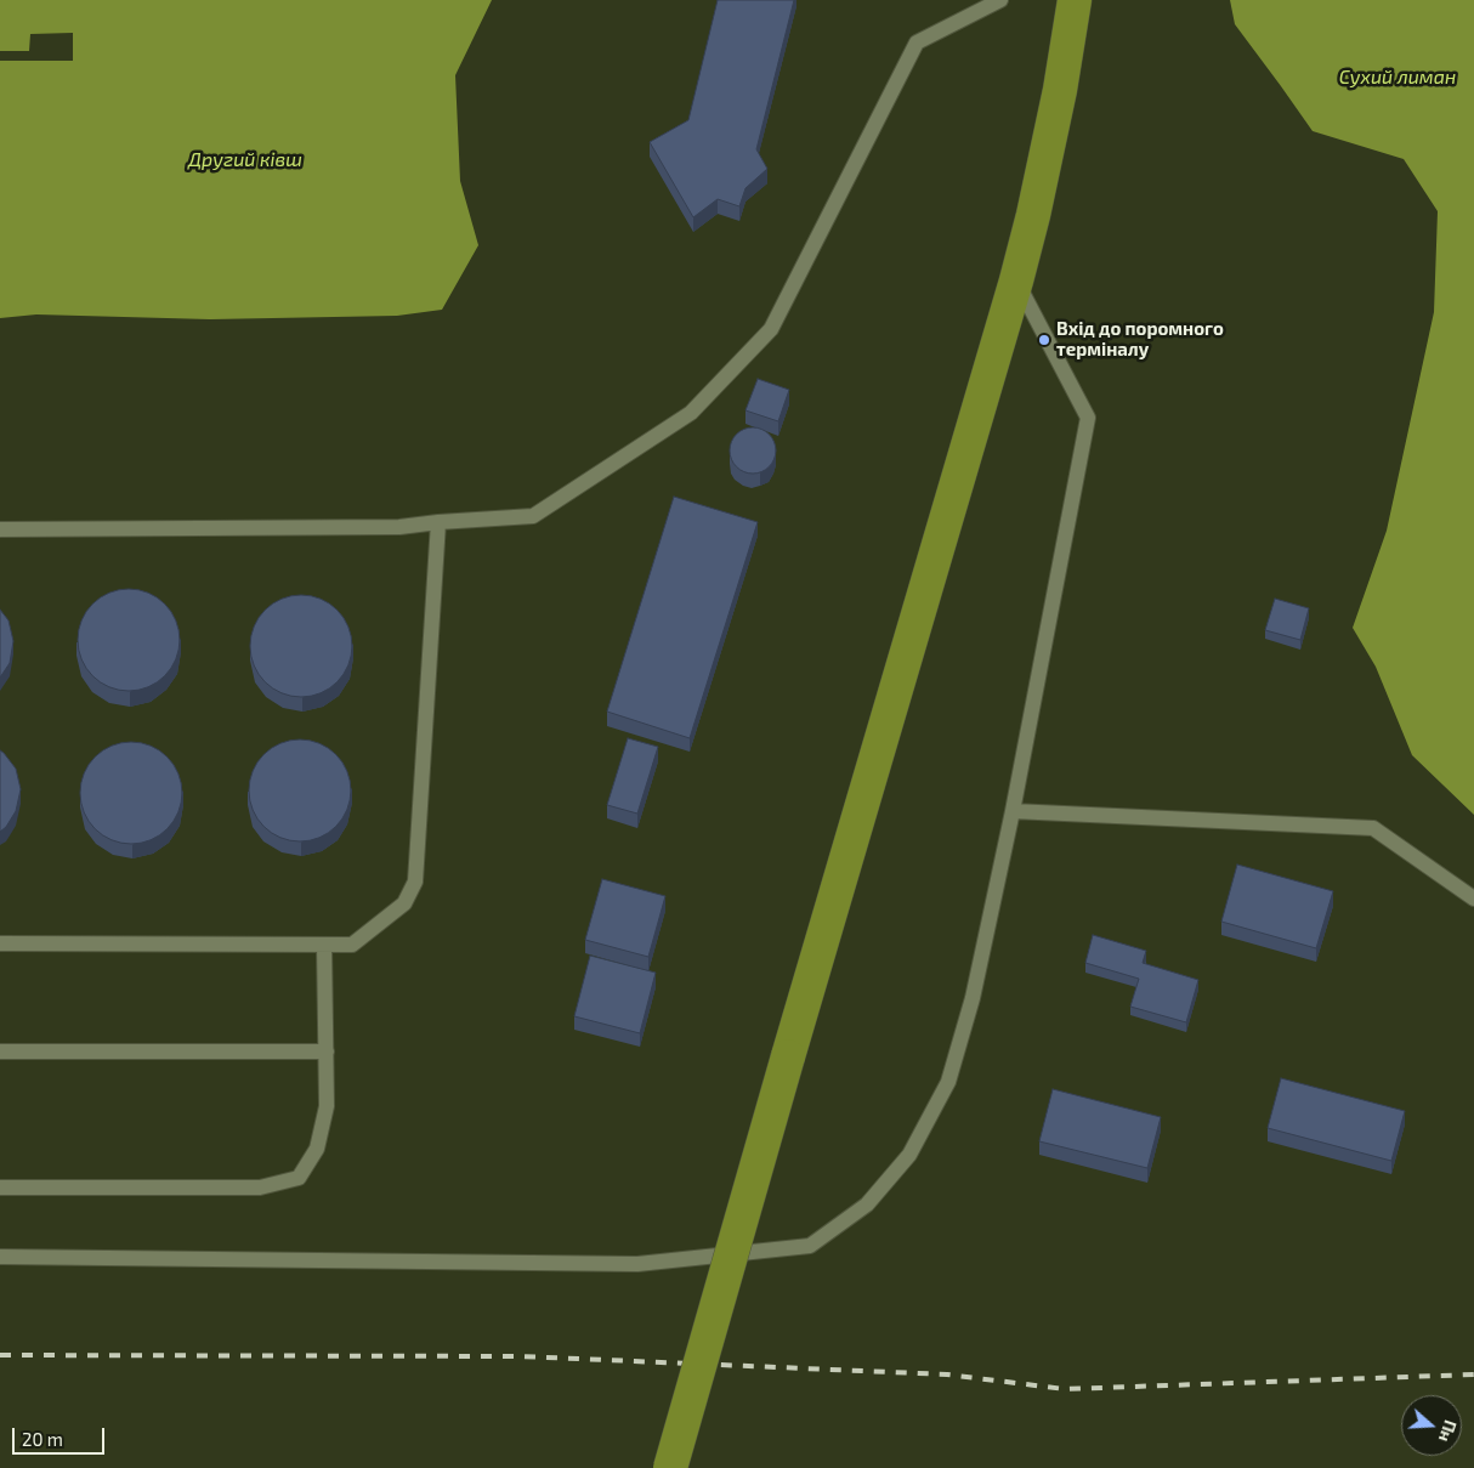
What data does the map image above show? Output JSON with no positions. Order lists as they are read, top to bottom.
{
  "water": ["Сухий лиман", "Другий ківш"],
  "places": ["Вхід до поромного терміналу"],
  "scale_bar": "20 m",
  "north": "right"
}
